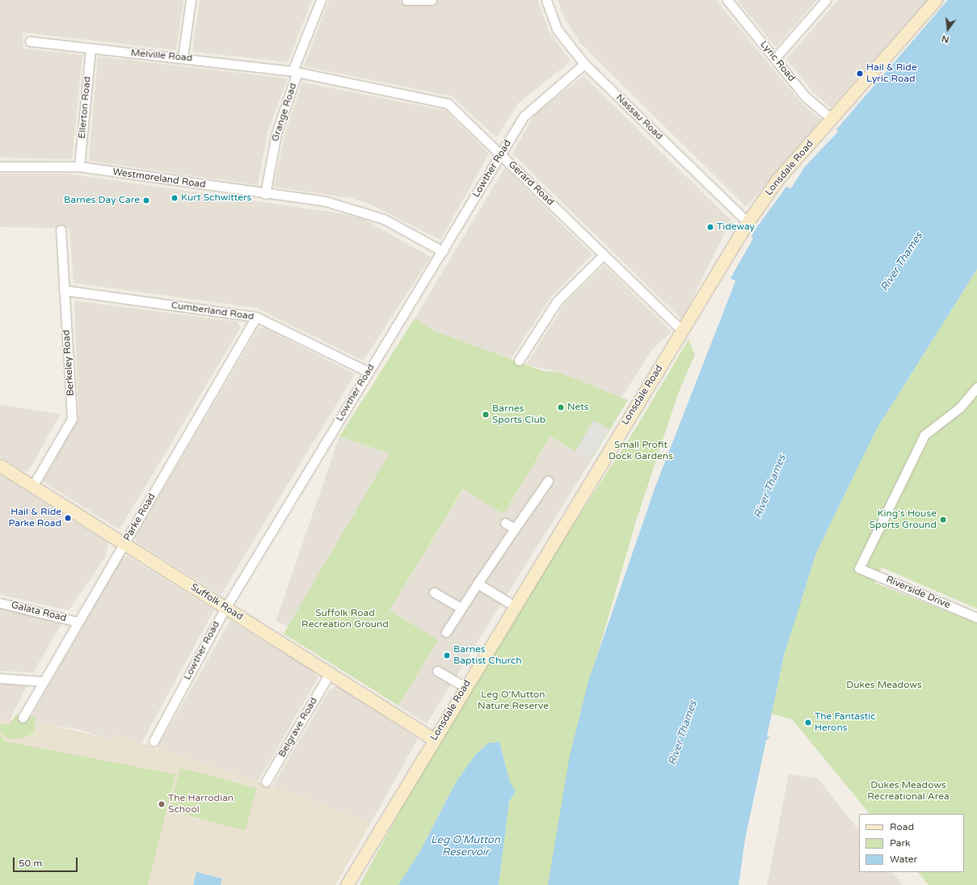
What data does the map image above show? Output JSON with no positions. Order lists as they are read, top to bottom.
{
  "streets": {
    "main road": ["Lonsdale Road", "Suffolk Road"],
    "street": [
      "Melville Road",
      "Lyric Road",
      "Ellerton Road",
      "Grange Road",
      "Nassau Road",
      "Lowther Road",
      "Westmoreland Road",
      "Gerard Road",
      "Cumberland Road",
      "Berkeley Road",
      "Parke Road",
      "Riverside Drive",
      "Galata Road",
      "Belgrave Road"
    ]
  },
  "crossings": [
    ["Melville Road", "Ellerton Road"],
    ["Melville Road", "Grange Road"],
    ["Melville Road", "Gerard Road"],
    ["Lyric Road", "Lonsdale Road"],
    ["Ellerton Road", "Westmoreland Road"],
    ["Grange Road", "Westmoreland Road"],
    ["Grange Road", "Gerard Road"],
    ["Nassau Road", "Lonsdale Road"],
    ["Nassau Road", "Lowther Road"],
    ["Lonsdale Road", "Gerard Road"],
    ["Lonsdale Road", "Suffolk Road"],
    ["Lowther Road", "Westmoreland Road"],
    ["Lowther Road", "Gerard Road"],
    ["Lowther Road", "Cumberland Road"],
    ["Lowther Road", "Suffolk Road"],
    ["Cumberland Road", "Berkeley Road"],
    ["Cumberland Road", "Parke Road"],
    ["Berkeley Road", "Suffolk Road"],
    ["Parke Road", "Suffolk Road"],
    ["Parke Road", "Galata Road"],
    ["Suffolk Road", "Belgrave Road"]
  ],
  "water": ["River Thames", "Leg O'Mutton Reservoir"],
  "parks": [
    "Small Profit Dock Gardens",
    "Suffolk Road Recreation Ground",
    "Dukes Meadows",
    "Leg O'Mutton Nature Reserve",
    "Dukes Meadows Recreational Area"
  ],
  "places": [
    "Hail & Ride Lyric Road",
    "Kurt Schwitters",
    "Barnes Day Care",
    "Tideway",
    "Nets",
    "Barnes Sports Club",
    "Hail & Ride Parke Road",
    "King's House Sports Ground",
    "Barnes Baptist Church",
    "The Fantastic Herons",
    "The Harrodian School"
  ],
  "legend": ["Road", "Park", "Water"],
  "scale_bar": "50 m",
  "north": "bottom"
}
